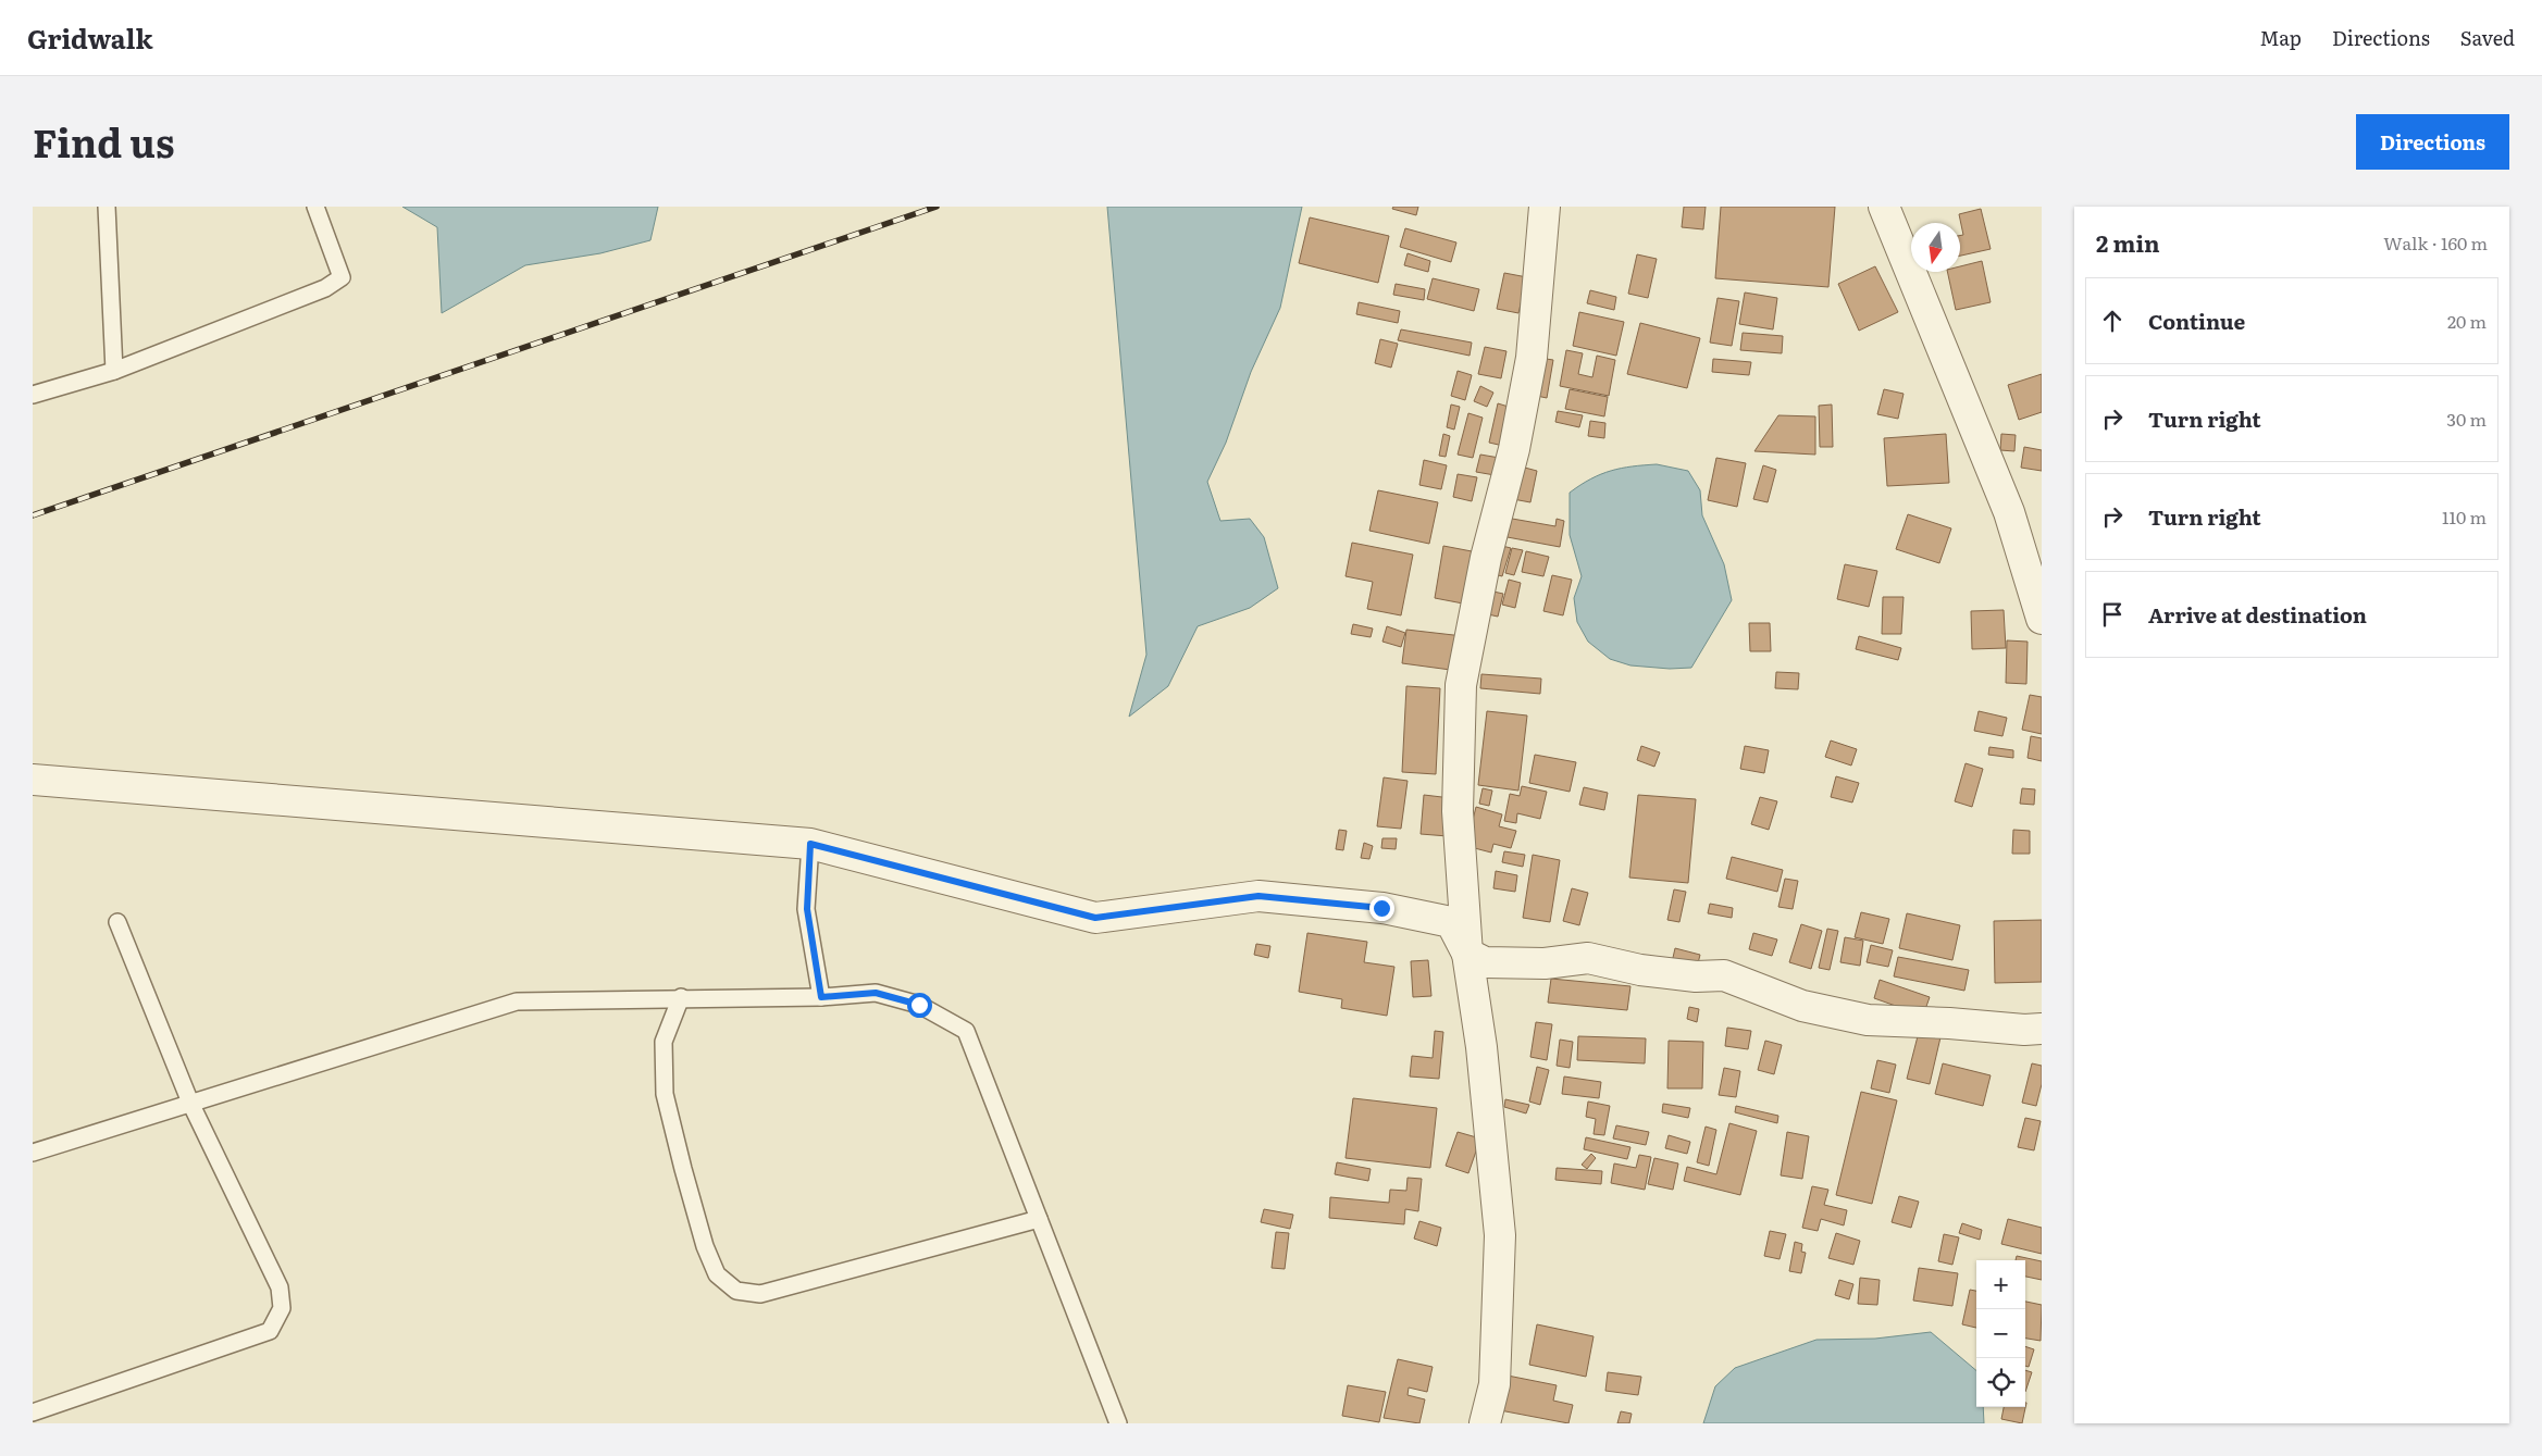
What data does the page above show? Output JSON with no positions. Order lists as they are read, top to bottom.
{
  "north": "bottom",
  "page": {
    "header": "Gridwalk",
    "nav": ["Map", "Directions", "Saved"],
    "title": "Find us",
    "buttons": "Directions",
    "heading": ["2 min", "Walk · 160 m"],
    "list": [
      ["Continue", "20 m"],
      ["Turn right", "30 m"],
      ["Turn right", "110 m"],
      "Arrive at destination"
    ],
    "map_buttons": ["+", "−"]
  }
}
